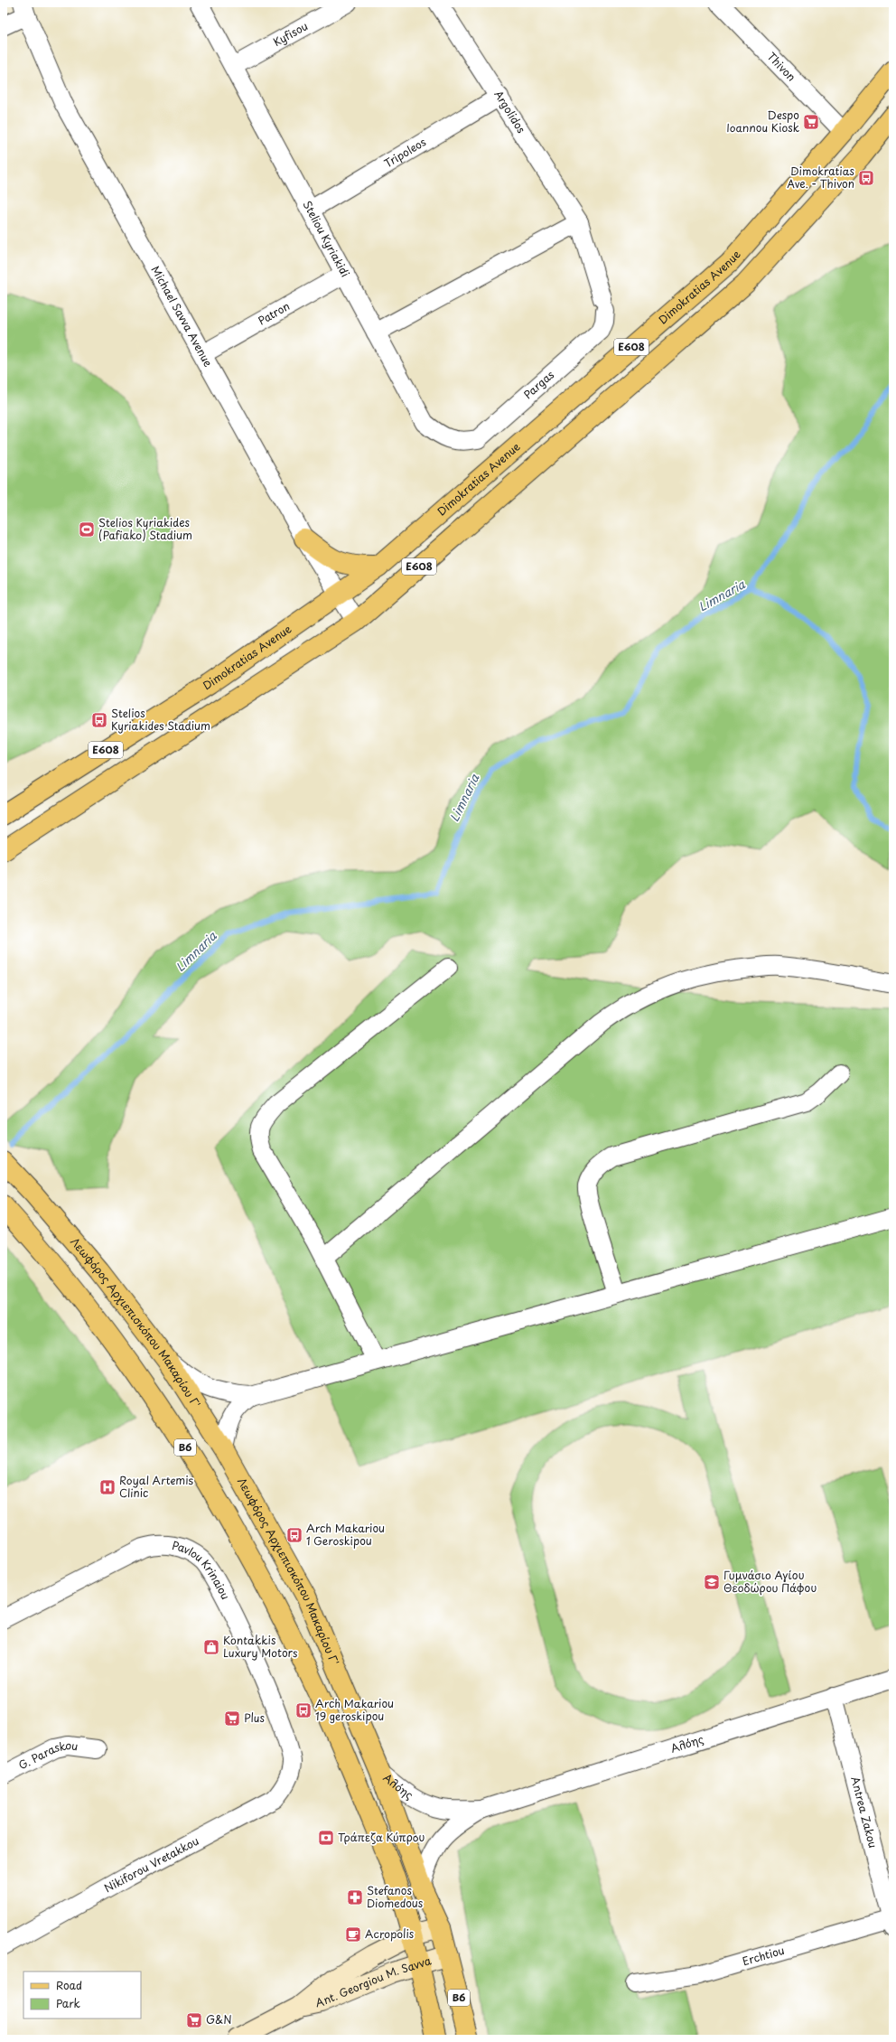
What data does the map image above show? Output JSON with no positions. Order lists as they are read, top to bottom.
{
  "streets": {
    "main road": [
      "Dimokratias Avenue",
      "E608",
      "Λεωφόρος Αρχιεπισκόπου Μακαρίου Γ'",
      "B6",
      "Ant. Georgiou M. Savva"
    ],
    "street": [
      "Kyfisou",
      "Thivon",
      "Argolidos",
      "Tripoleos",
      "Steliou Kyriakidi",
      "Patron",
      "Michael Savva Avenue",
      "Pargas",
      "Pavlou Krinaiou",
      "Αλόης",
      "G. Paraskou",
      "Antrea Zakou",
      "Nikiforou Vretakkou",
      "Erchtiou"
    ]
  },
  "crossings": [
    ["Kyfisou", "Steliou Kyriakidi"],
    ["Thivon", "Dimokratias Avenue"],
    ["Argolidos", "Tripoleos"],
    ["Argolidos", "Pargas"],
    ["Tripoleos", "Steliou Kyriakidi"],
    ["Steliou Kyriakidi", "Patron"],
    ["Steliou Kyriakidi", "Pargas"],
    ["Dimokratias Avenue", "Michael Savva Avenue"],
    ["Patron", "Michael Savva Avenue"],
    ["Michael Savva Avenue", "E608"],
    ["Λεωφόρος Αρχιεπισκόπου Μακαρίου Γ'", "Αλόης"],
    ["Λεωφόρος Αρχιεπισκόπου Μακαρίου Γ'", "Ant. Georgiou M. Savva"],
    ["B6", "Ant. Georgiou M. Savva"],
    ["Pavlou Krinaiou", "Nikiforou Vretakkou"],
    ["Αλόης", "Antrea Zakou"],
    ["Antrea Zakou", "Erchtiou"]
  ],
  "water": ["Limnaria"],
  "places": {
    "supermarket": ["Despo Ioannou Kiosk", "Plus", "G&N"],
    "bus stop": [
      "Dimokratias Ave. - Thivon",
      "Stelios Kyriakides Stadium",
      "Arch Makariou 1 Geroskipou",
      "Arch Makariou 19 geroskipou"
    ],
    "sports": ["Stelios Kyriakides (Pafiako) Stadium"],
    "hospital": ["Royal Artemis Clinic"],
    "school or university": ["Γυμνάσιο Αγίου Θεοδώρου Πάφου"],
    "shop": ["Kontakkis Luxury Motors"],
    "bank": ["Τράπεζα Κύπρου"],
    "pharmacy": ["Stefanos Diomedous"],
    "cafe": ["Acropolis"]
  },
  "legend": ["Road", "Park"]
}
